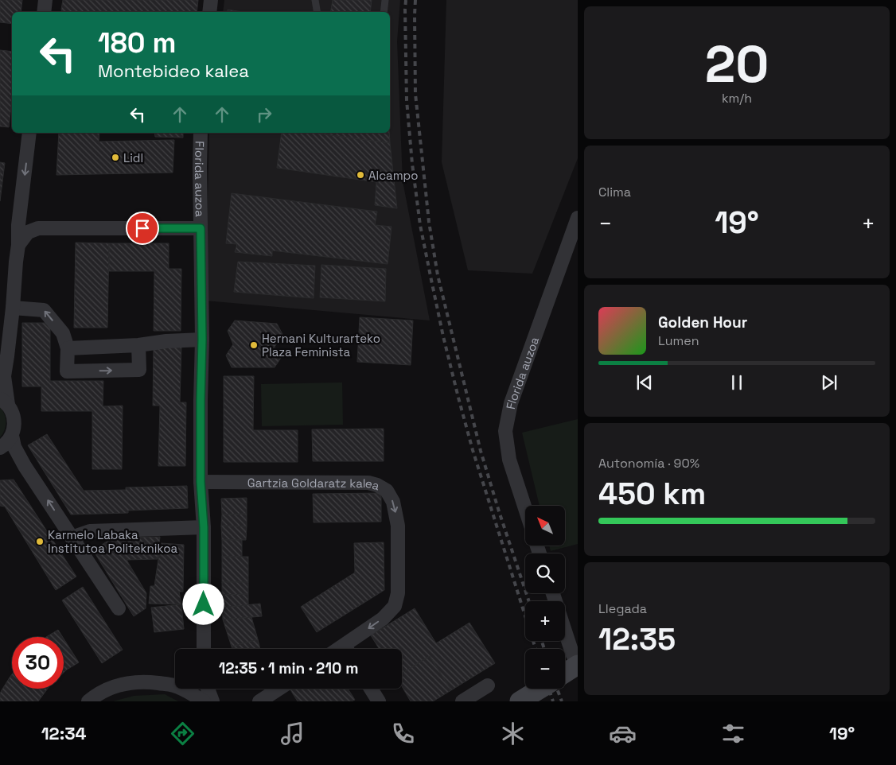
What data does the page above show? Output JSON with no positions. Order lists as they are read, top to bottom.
{
  "streets": {
    "street": ["Florida auzoa", "Gartzia Goldaratz kalea"]
  },
  "crossings": [
    ["Florida auzoa", "Gartzia Goldaratz kalea"]
  ],
  "places": [
    "Lidl",
    "Alcampo",
    "Hernani Kulturarteko Plaza Feminista",
    "Karmelo Labaka Institutoa Politeknikoa"
  ],
  "north": "top left",
  "page": {
    "tile": [
      ["20", "km/h"],
      "Clima",
      ["Autonomía · 90%", "450 km"],
      ["Llegada", "12:35"]
    ],
    "turn": ["180 m", "Montebideo kalea"],
    "heat": ["−", "19°", "+"],
    "song": ["Golden Hour", "Lumen"],
    "map_buttons": ["+", "−"],
    "limit": "30",
    "trip": "12:35 · 1 min · 210 m",
    "tabs": ["12:34", "19°"]
  }
}
